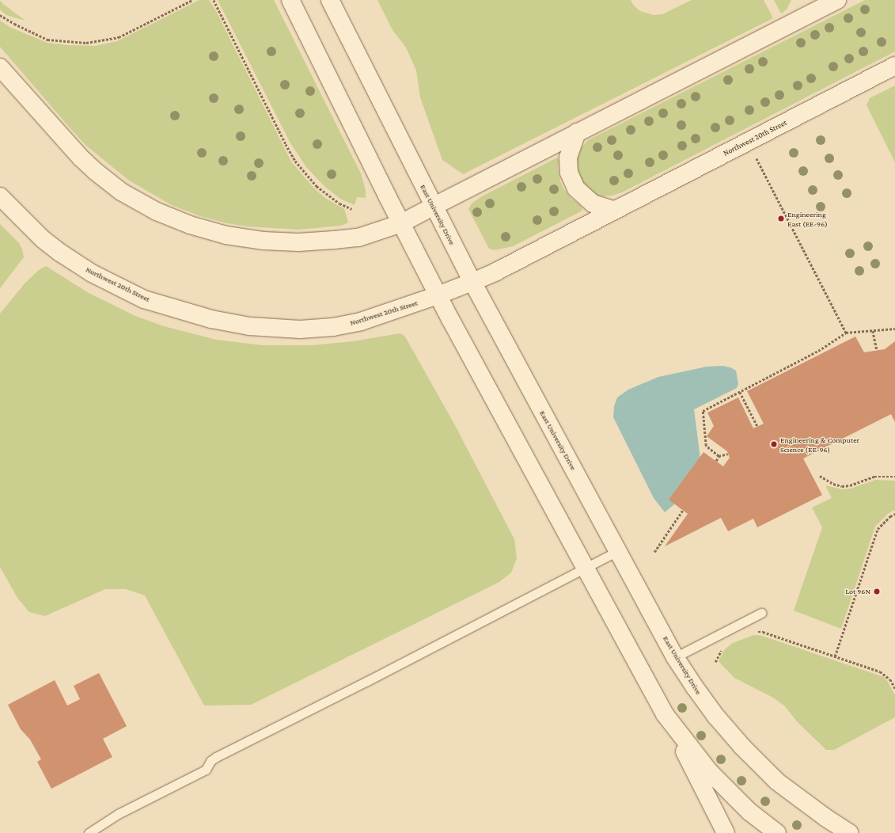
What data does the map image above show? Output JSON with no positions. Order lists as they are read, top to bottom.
{
  "streets": {
    "street": ["Northwest 20th Street", "East University Drive"]
  },
  "crossings": [
    ["Northwest 20th Street", "East University Drive"]
  ],
  "places": ["Engineering East (EE-96)", "Engineering & Computer Science (EE-96)", "Lot 96N"]
}
